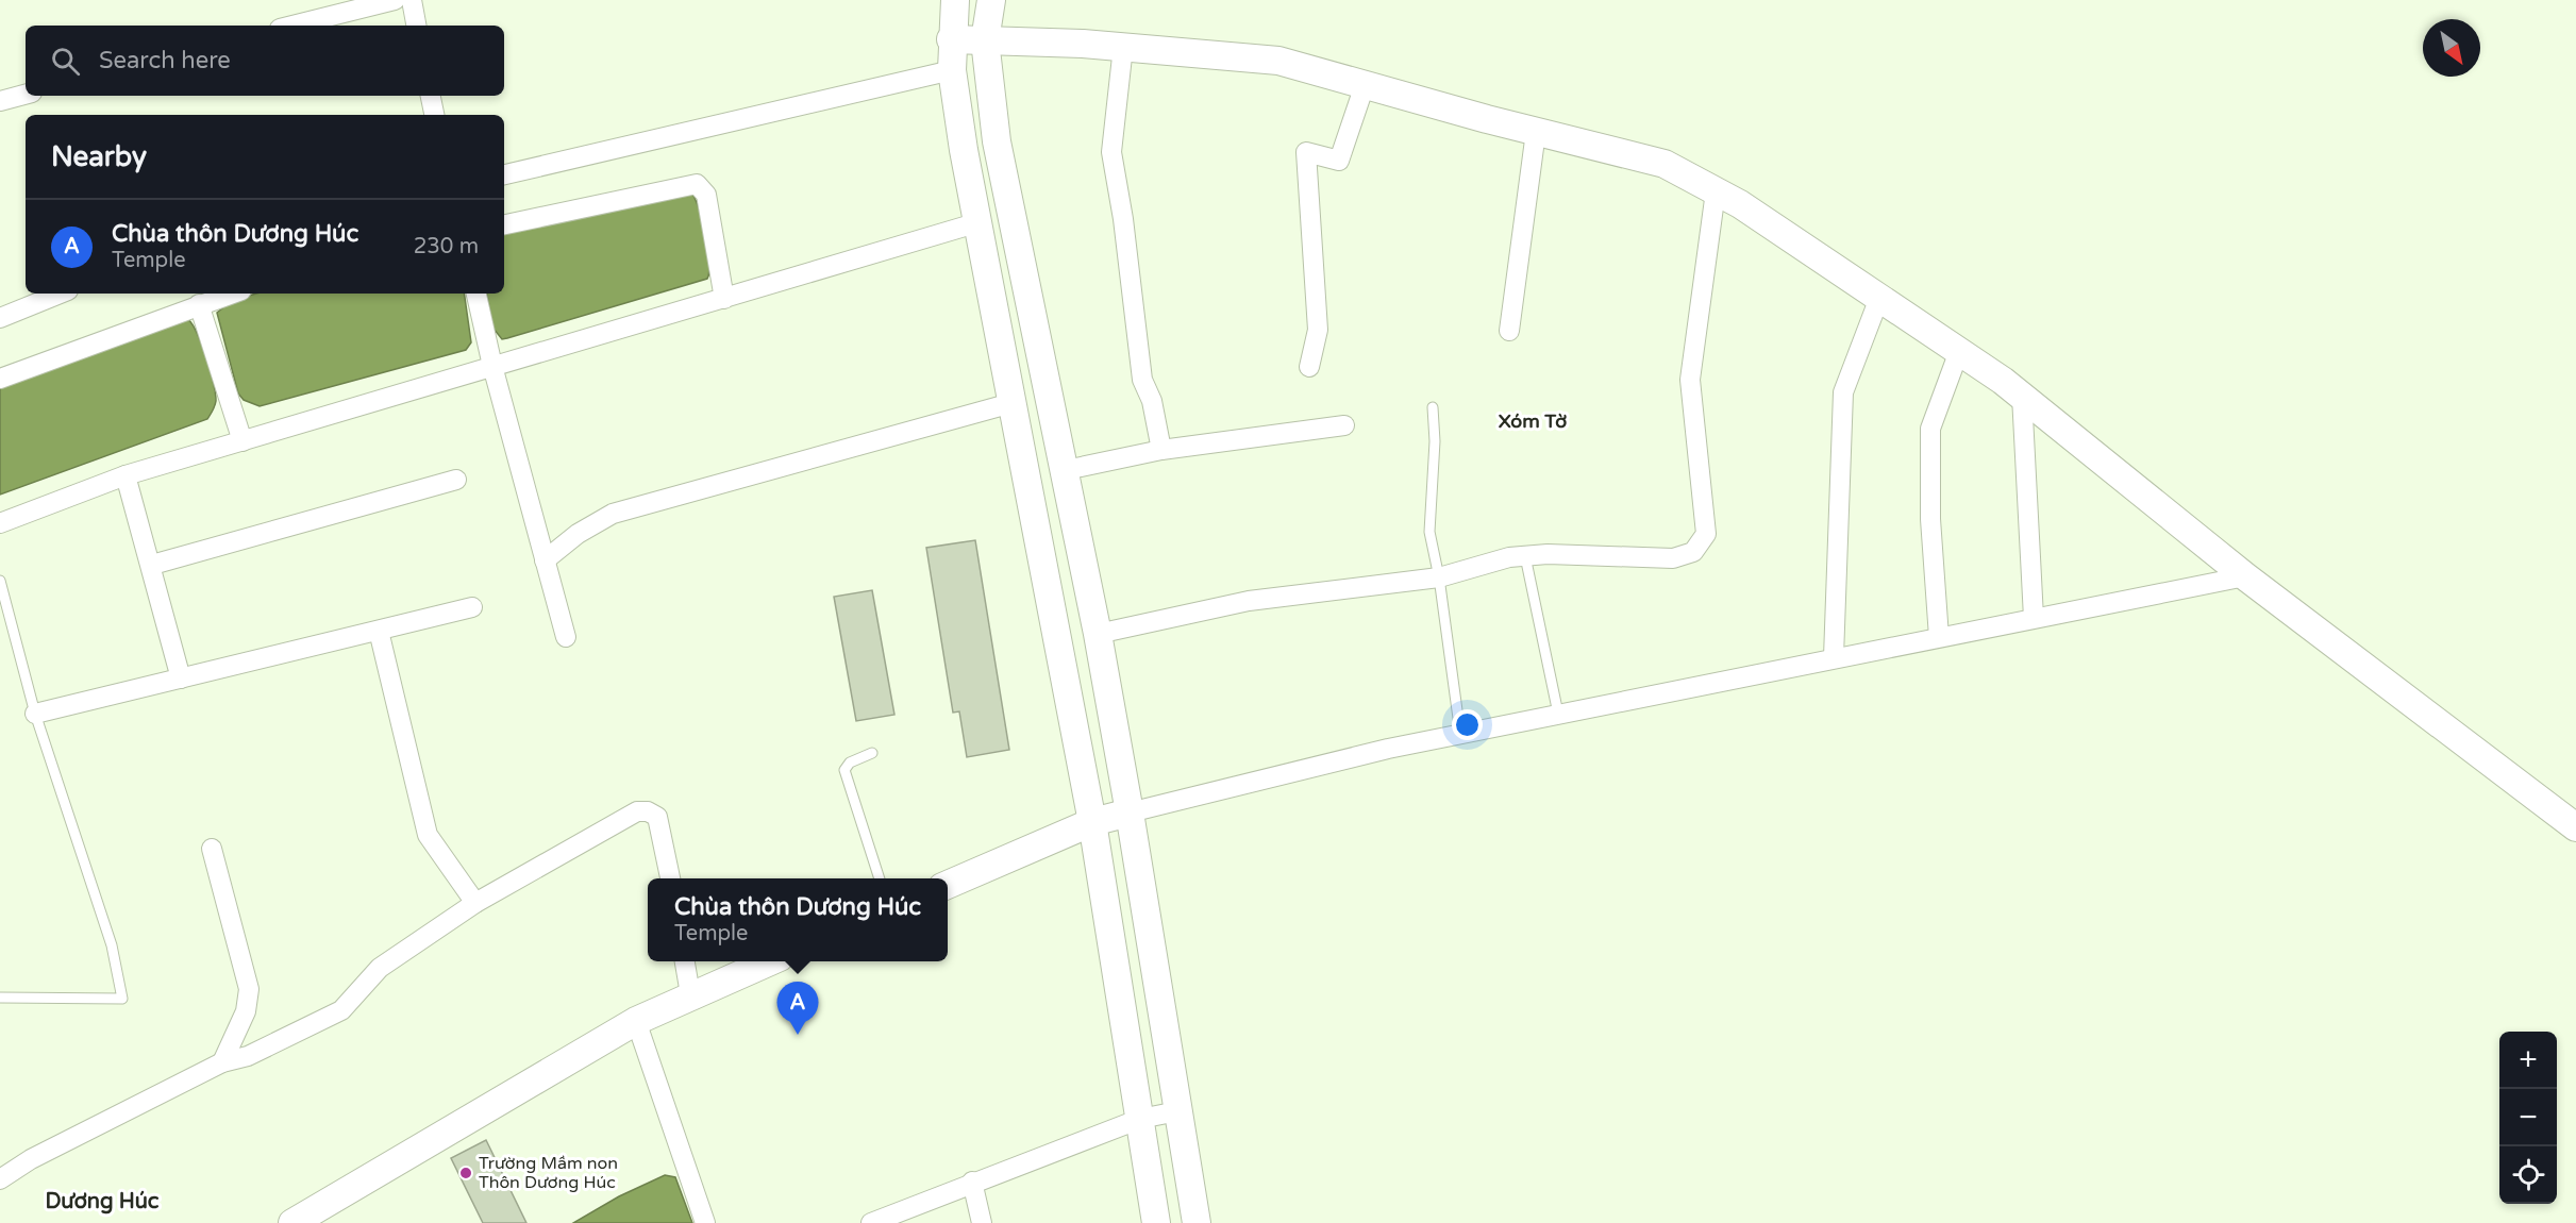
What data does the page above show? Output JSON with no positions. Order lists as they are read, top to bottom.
{
  "districts": ["Xóm Tờ", "Dương Húc"],
  "places": ["Trường Mầm non Thôn Dương Húc"],
  "north": "bottom right",
  "page": {
    "search": "Search here",
    "heading": "Nearby",
    "list": [
      {
        "mark": "A",
        "name": "Chùa thôn Dương Húc",
        "note": "Temple",
        "value": "230 m"
      }
    ],
    "popup": ["Chùa thôn Dương Húc", "Temple"],
    "pins": "A",
    "map_buttons": ["+", "−"]
  }
}
